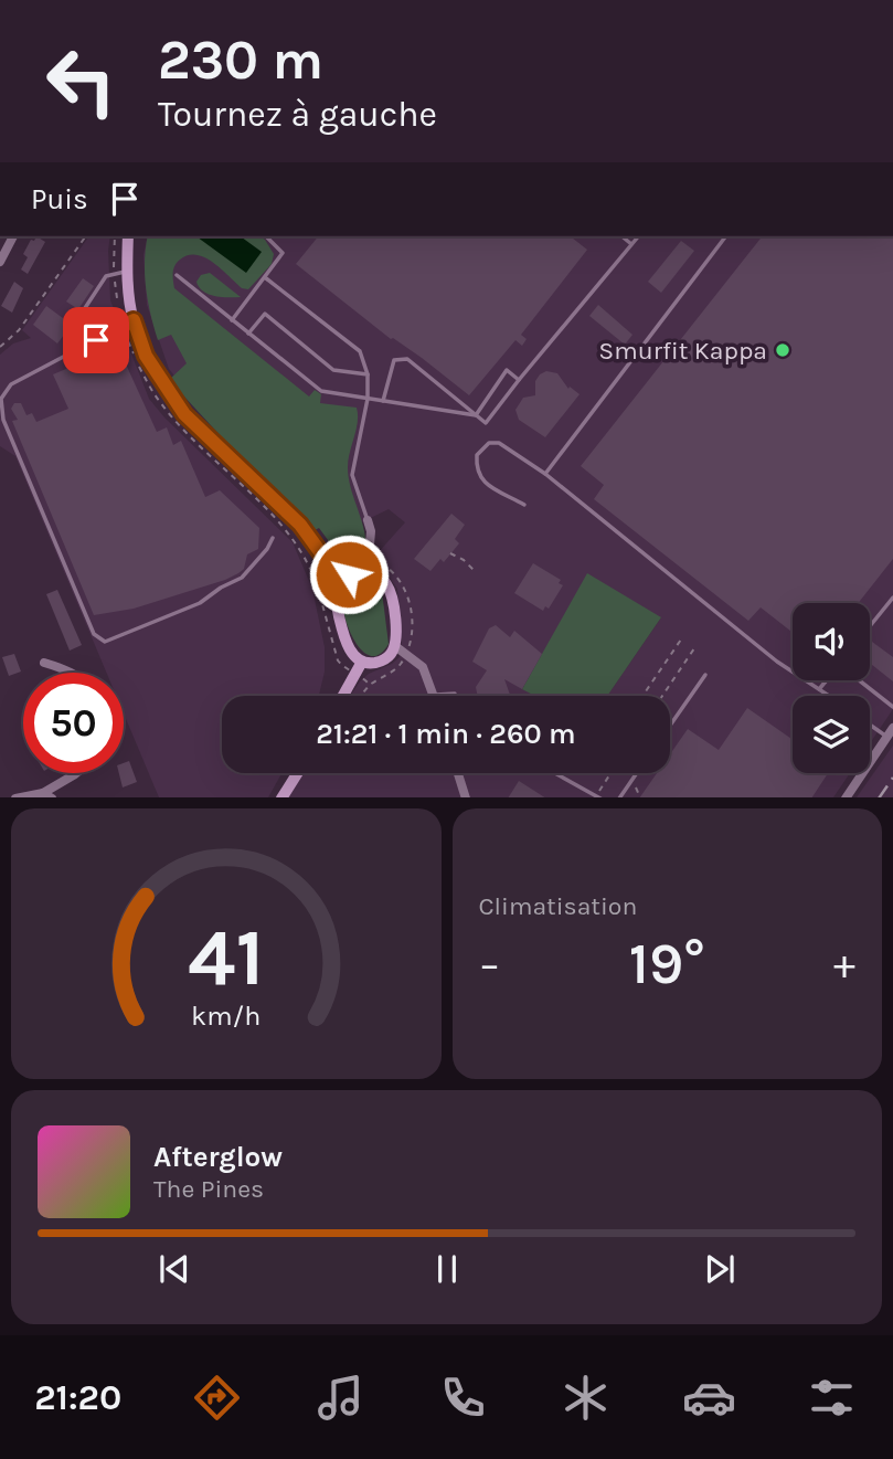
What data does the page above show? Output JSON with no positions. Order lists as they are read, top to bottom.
{
  "places": ["Smurfit Kappa"],
  "page": {
    "turn": ["230 m", "Tournez à gauche"],
    "then": "Puis",
    "limit": "50",
    "trip": "21:21 · 1 min · 260 m",
    "tile": "Climatisation",
    "heat": ["−", "19°", "+"],
    "song": ["Afterglow", "The Pines"],
    "tabs": "21:20",
    "gauge": ["41", "km/h"]
  }
}
